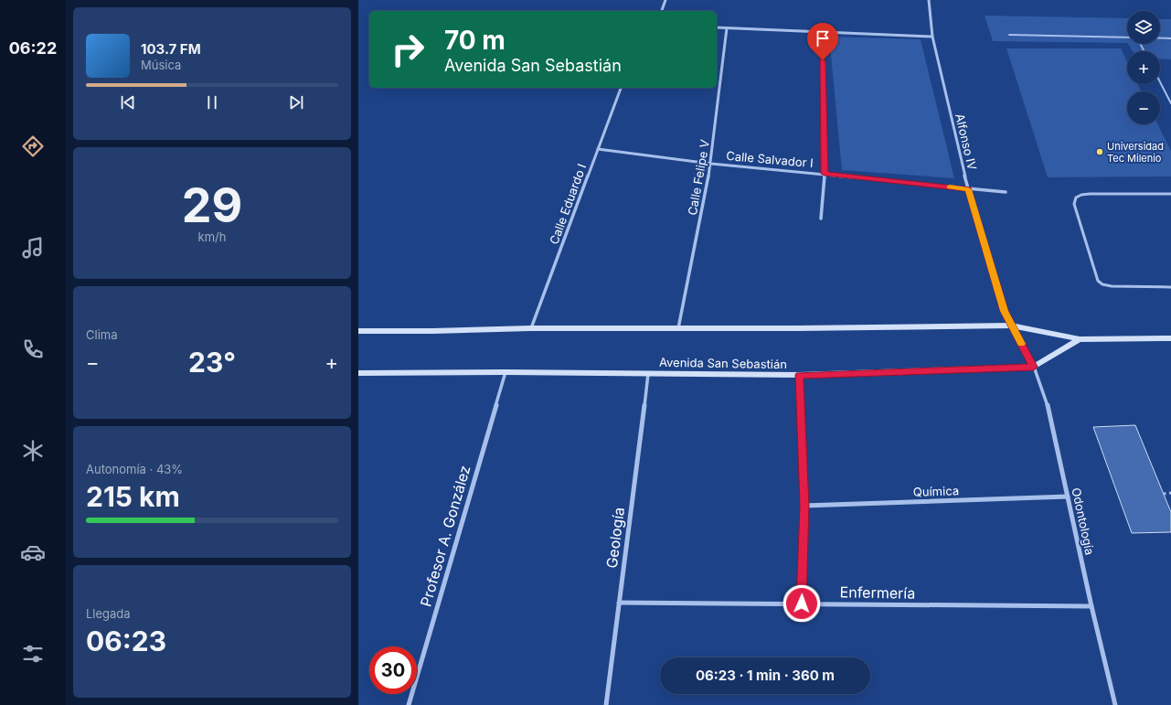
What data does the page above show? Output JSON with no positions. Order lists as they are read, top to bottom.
{
  "streets": {
    "main road": ["Avenida San Sebastián"],
    "street": [
      "Alfonso IV",
      "Calle Salvador I",
      "Calle Felipe V",
      "Calle Eduardo I",
      "Química",
      "Odontología",
      "Profesor A. González",
      "Geología",
      "Enfermería"
    ]
  },
  "crossings": [
    ["Alfonso IV", "Calle Salvador I"],
    ["Alfonso IV", "Odontología"],
    ["Calle Salvador I", "Calle Felipe V"],
    ["Calle Salvador I", "Calle Eduardo I"],
    ["Avenida San Sebastián", "Odontología"],
    ["Avenida San Sebastián", "Profesor A. González"],
    ["Avenida San Sebastián", "Geología"],
    ["Química", "Odontología"],
    ["Odontología", "Enfermería"],
    ["Geología", "Enfermería"]
  ],
  "places": ["Universidad Tec Milenio"],
  "page": {
    "tabs": "06:22",
    "map_buttons": ["+", "−"],
    "turn": ["70 m", "Avenida San Sebastián"],
    "song": ["103.7 FM", "Música"],
    "tile": [
      ["29", "km/h"],
      "Clima",
      ["Autonomía · 43%", "215 km"],
      ["Llegada", "06:23"]
    ],
    "heat": ["−", "23°", "+"],
    "limit": "30",
    "trip": "06:23 · 1 min · 360 m"
  }
}
